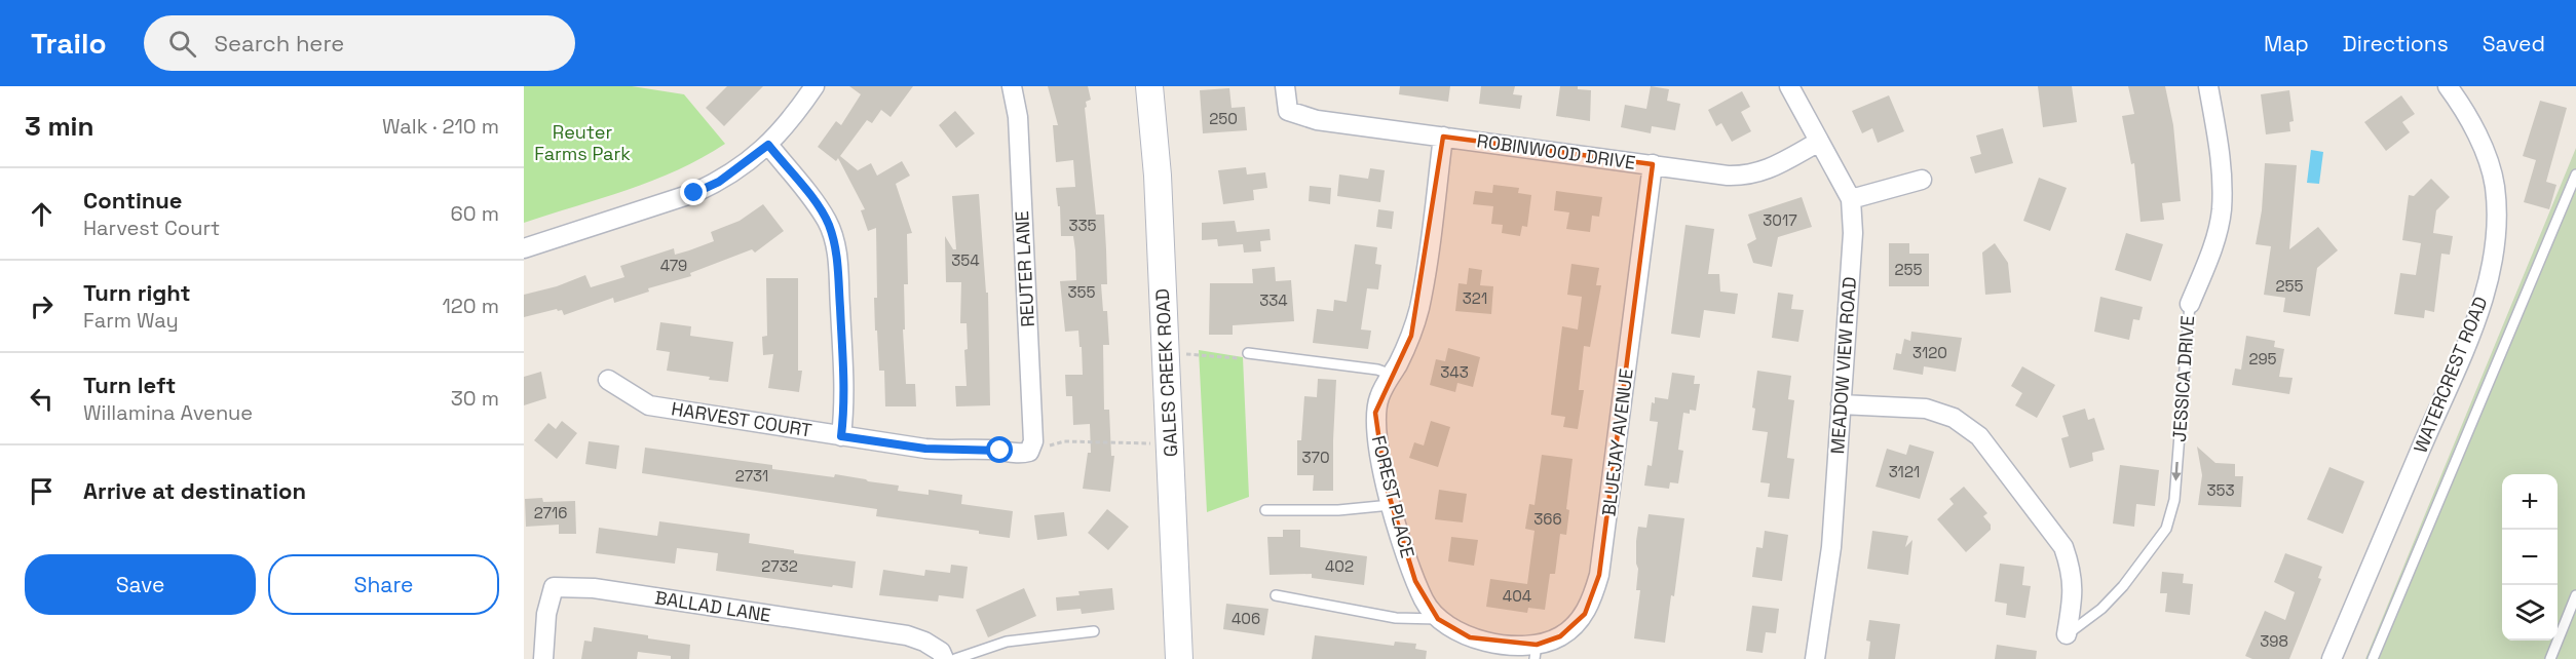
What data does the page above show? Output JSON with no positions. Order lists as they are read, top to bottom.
{
  "streets": {
    "main road": ["GALES CREEK ROAD"],
    "street": [
      "ROBINWOOD DRIVE",
      "REUTER LANE",
      "MEADOW VIEW ROAD",
      "WATERCREST ROAD",
      "JESSICA DRIVE",
      "HARVEST COURT",
      "BLUEJAY AVENUE",
      "FOREST PLACE",
      "BALLAD LANE"
    ]
  },
  "crossings": [
    ["ROBINWOOD DRIVE", "MEADOW VIEW ROAD"],
    ["ROBINWOOD DRIVE", "BLUEJAY AVENUE"],
    ["ROBINWOOD DRIVE", "FOREST PLACE"],
    ["REUTER LANE", "HARVEST COURT"],
    ["BLUEJAY AVENUE", "FOREST PLACE"]
  ],
  "one_way": ["JESSICA DRIVE"],
  "parks": ["Reuter Farms Park"],
  "house_numbers": [
    "250",
    "3017",
    "335",
    "354",
    "479",
    "255",
    "255",
    "355",
    "321",
    "334",
    "3120",
    "295",
    "343",
    "370",
    "3121",
    "2731",
    "353",
    "2716",
    "366",
    "2732",
    "402",
    "404",
    "406",
    "398"
  ],
  "page": {
    "header": "Trailo",
    "search": "Search here",
    "nav": ["Map", "Directions", "Saved"],
    "heading": ["3 min", "Walk · 210 m"],
    "list": [
      ["Continue", "Harvest Court", "60 m"],
      ["Turn right", "Farm Way", "120 m"],
      ["Turn left", "Willamina Avenue", "30 m"],
      "Arrive at destination"
    ],
    "map_buttons": ["+", "−"],
    "buttons": ["Save", "Share"]
  }
}
